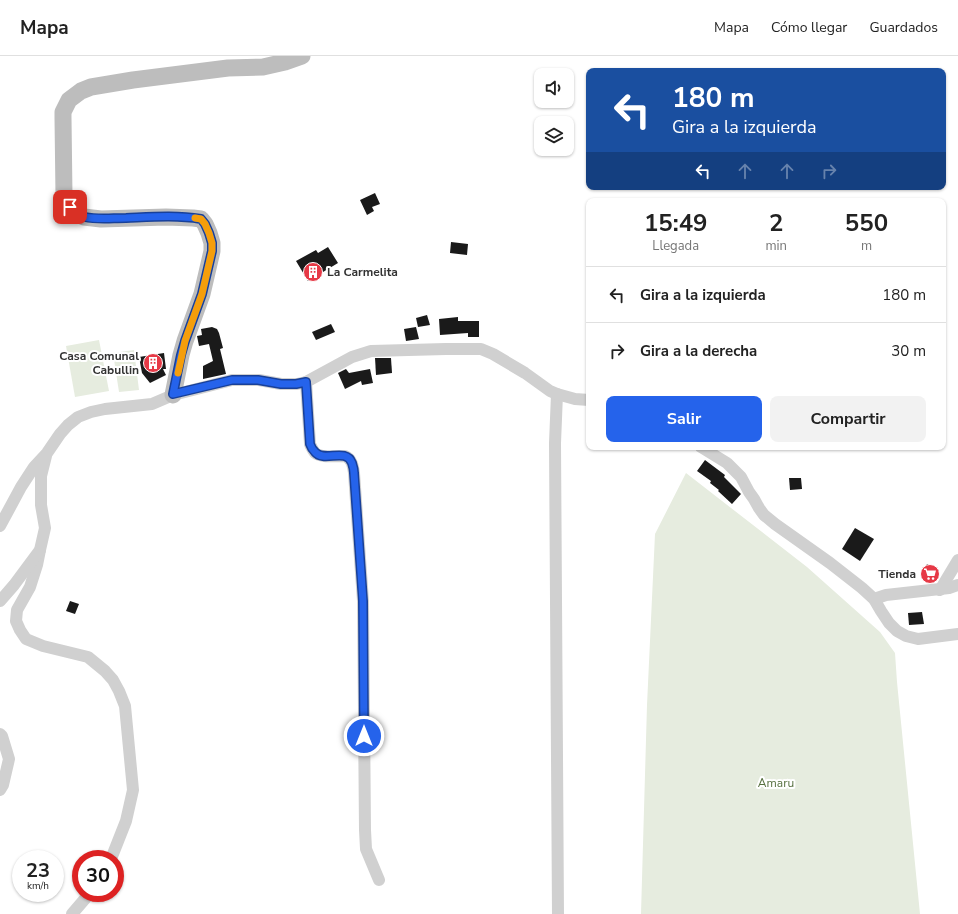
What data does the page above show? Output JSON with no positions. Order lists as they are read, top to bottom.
{
  "parks": ["Amaru"],
  "places": {
    "building": ["La Carmelita", "Casa Comunal Cabullin"],
    "supermarket": ["Tienda"]
  },
  "page": {
    "header": "Mapa",
    "nav": ["Mapa", "Cómo llegar", "Guardados"],
    "turn": ["180 m", "Gira a la izquierda"],
    "eta": [
      "15:49",
      "Llegada",
      "2",
      "min",
      "550",
      "m"
    ],
    "list": [
      {
        "name": "Gira a la izquierda",
        "value": "180 m"
      },
      {
        "name": "Gira a la derecha",
        "value": "30 m"
      }
    ],
    "buttons": ["Salir", "Compartir"],
    "speed": "23 km/h",
    "limit": "30"
  }
}
